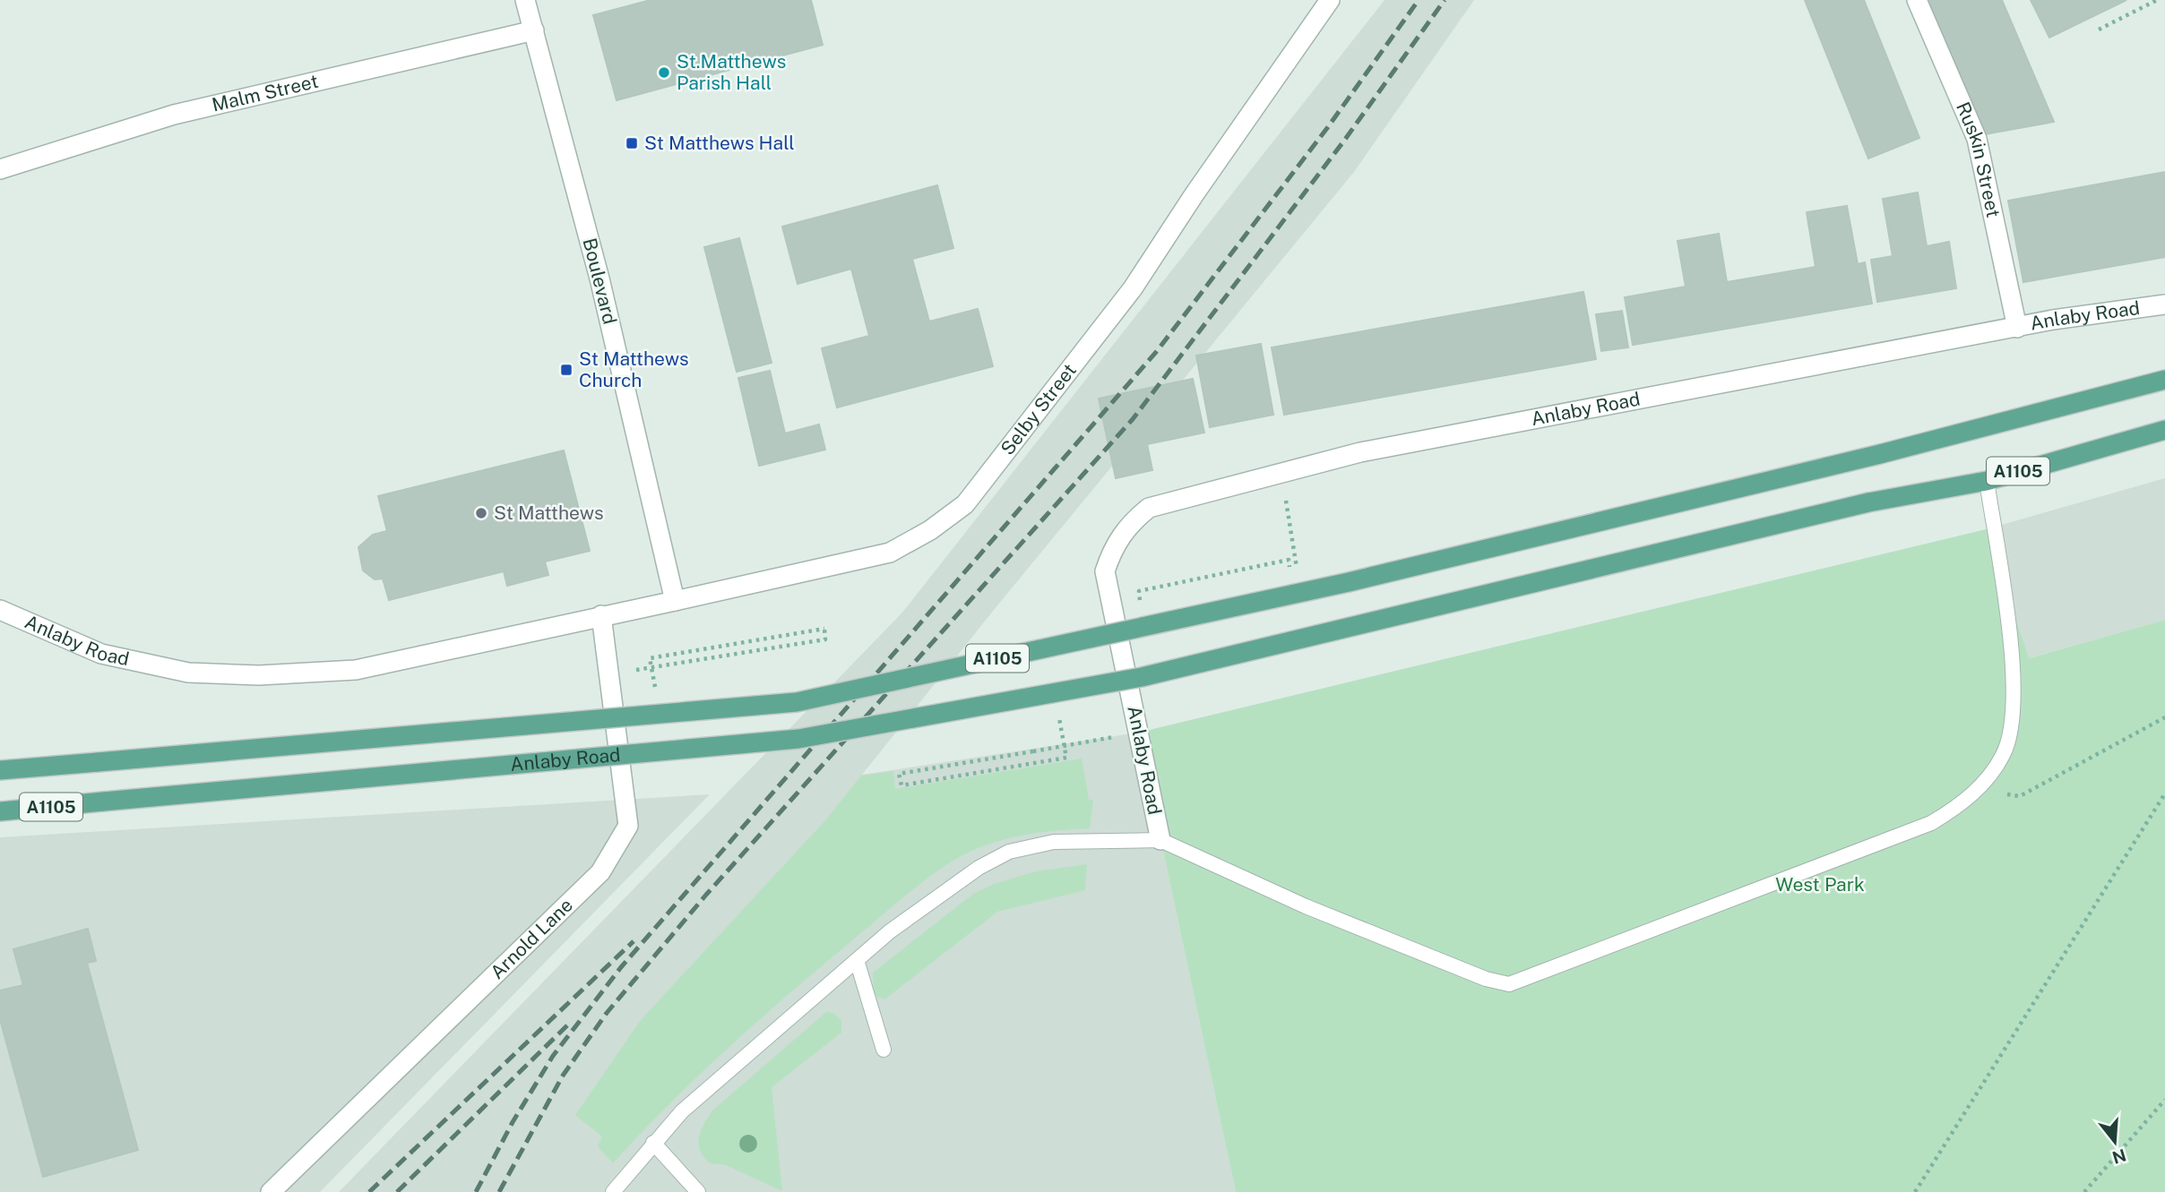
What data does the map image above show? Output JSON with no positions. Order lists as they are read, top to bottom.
{
  "streets": {
    "main road": ["Anlaby Road", "A1105"],
    "street": [
      "Malm Street",
      "Ruskin Street",
      "Boulevard",
      "Selby Street",
      "Arnold Lane"
    ]
  },
  "crossings": [
    ["Malm Street", "Boulevard"],
    ["Ruskin Street", "Anlaby Road"],
    ["Boulevard", "Selby Street"],
    ["Anlaby Road", "Selby Street"],
    ["Anlaby Road", "Arnold Lane"],
    ["Selby Street", "Arnold Lane"]
  ],
  "parks": ["West Park"],
  "places": {
    "other": ["St.Matthews Parish Hall", "St Matthews"],
    "transit": ["St Matthews Hall", "St Matthews Church"]
  },
  "north": "bottom"
}
